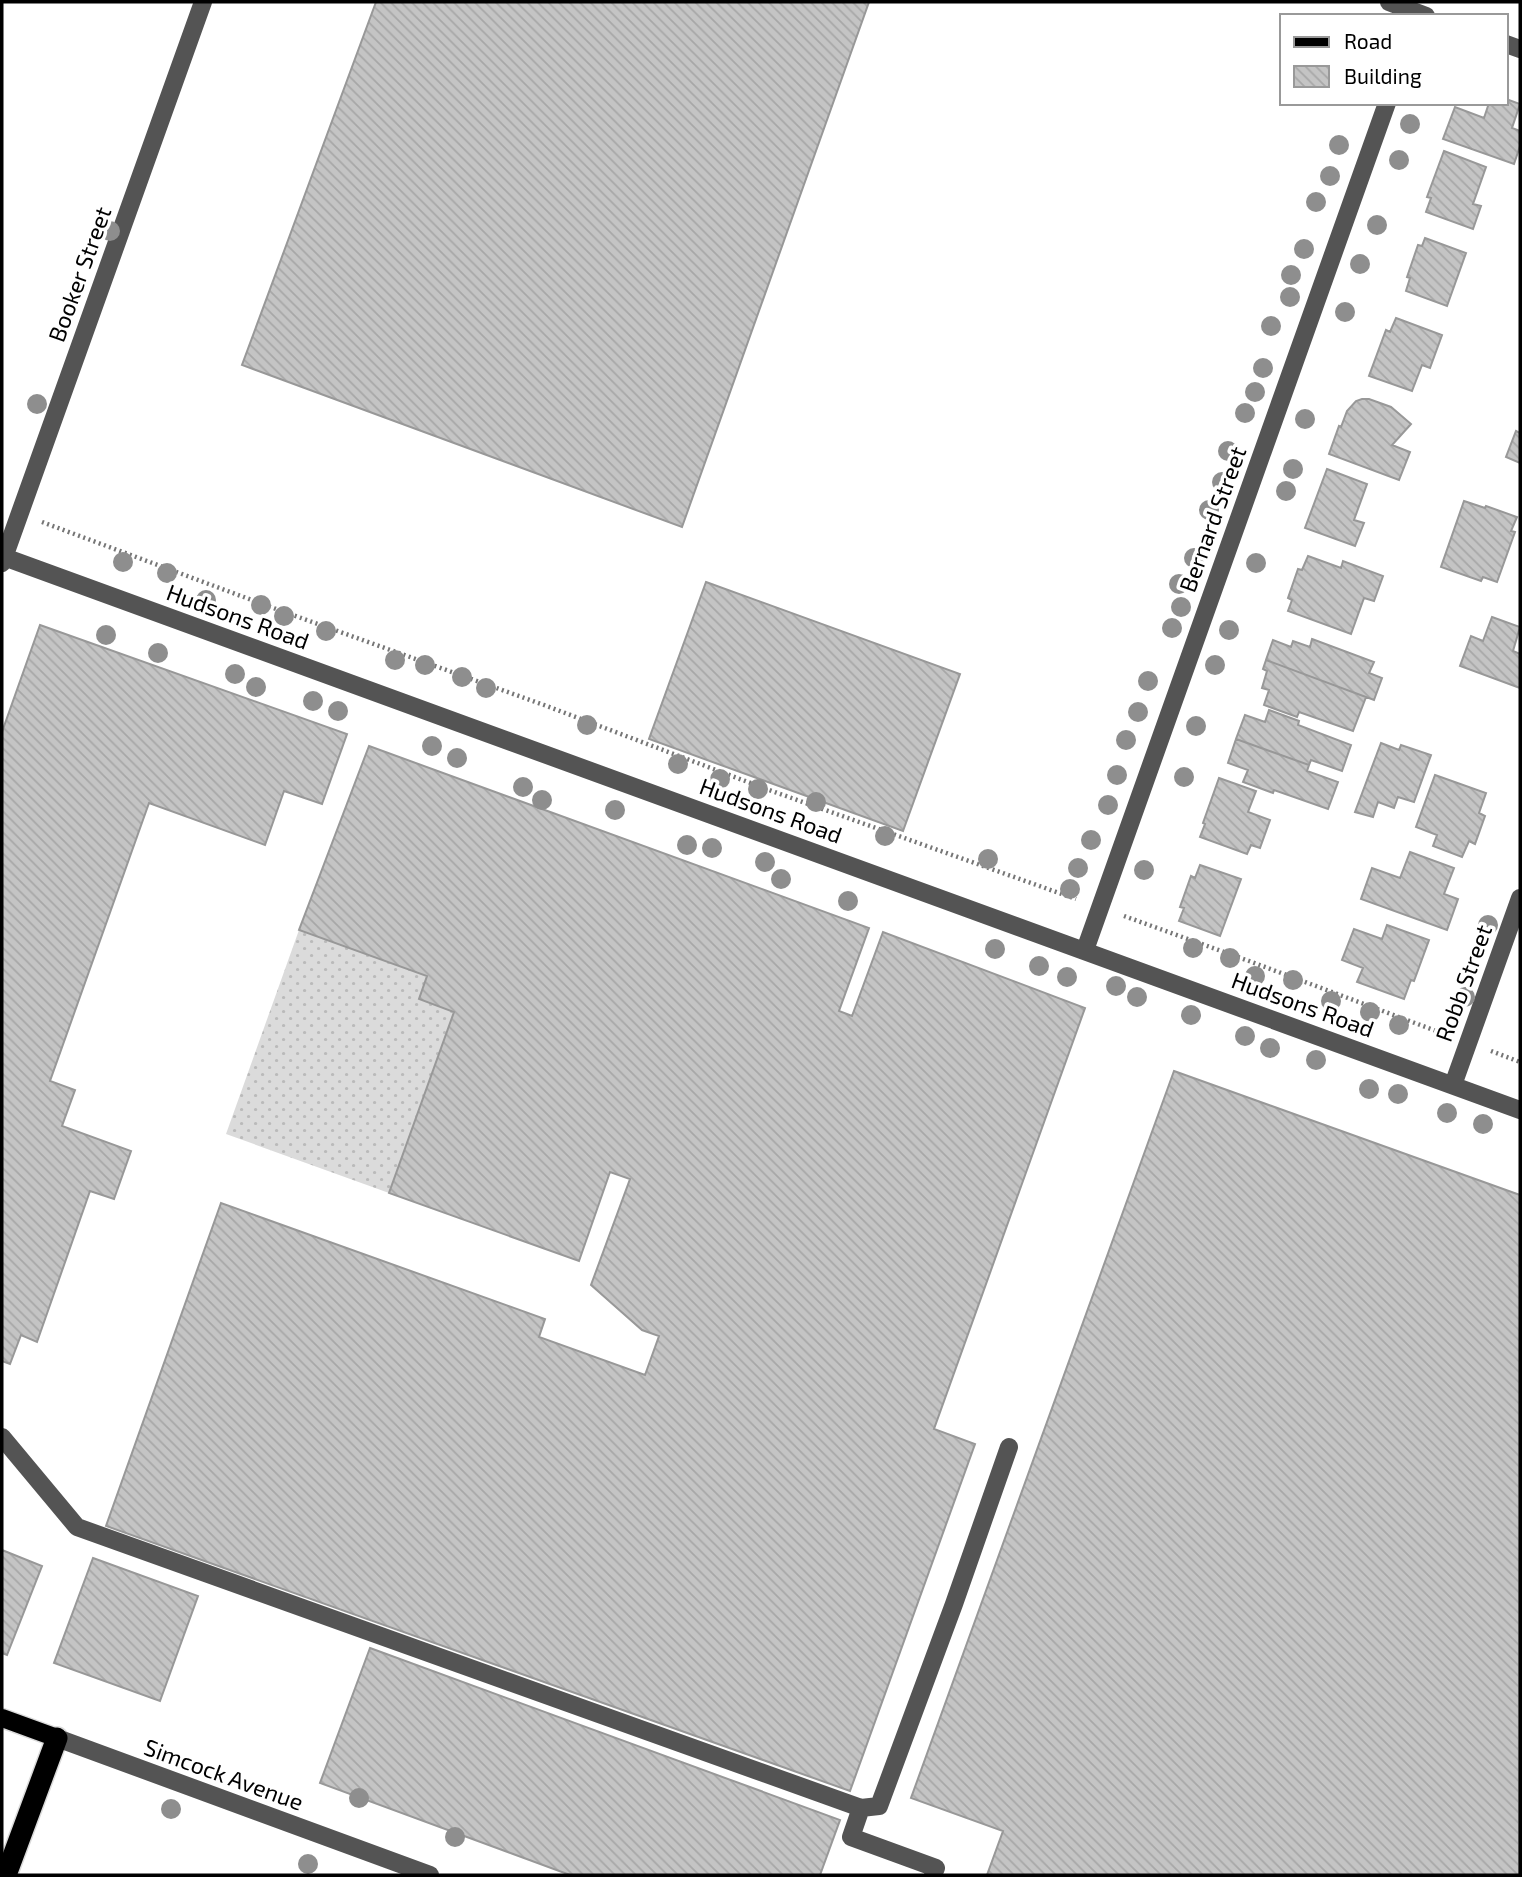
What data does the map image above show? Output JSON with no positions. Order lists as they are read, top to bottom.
{
  "streets": {
    "main road": ["Simcock Avenue"],
    "street": [
      "Booker Street",
      "Bernard Street",
      "Hudsons Road",
      "Robb Street"
    ]
  },
  "crossings": [
    ["Booker Street", "Hudsons Road"],
    ["Bernard Street", "Hudsons Road"],
    ["Hudsons Road", "Robb Street"]
  ],
  "legend": ["Road", "Building"]
}
